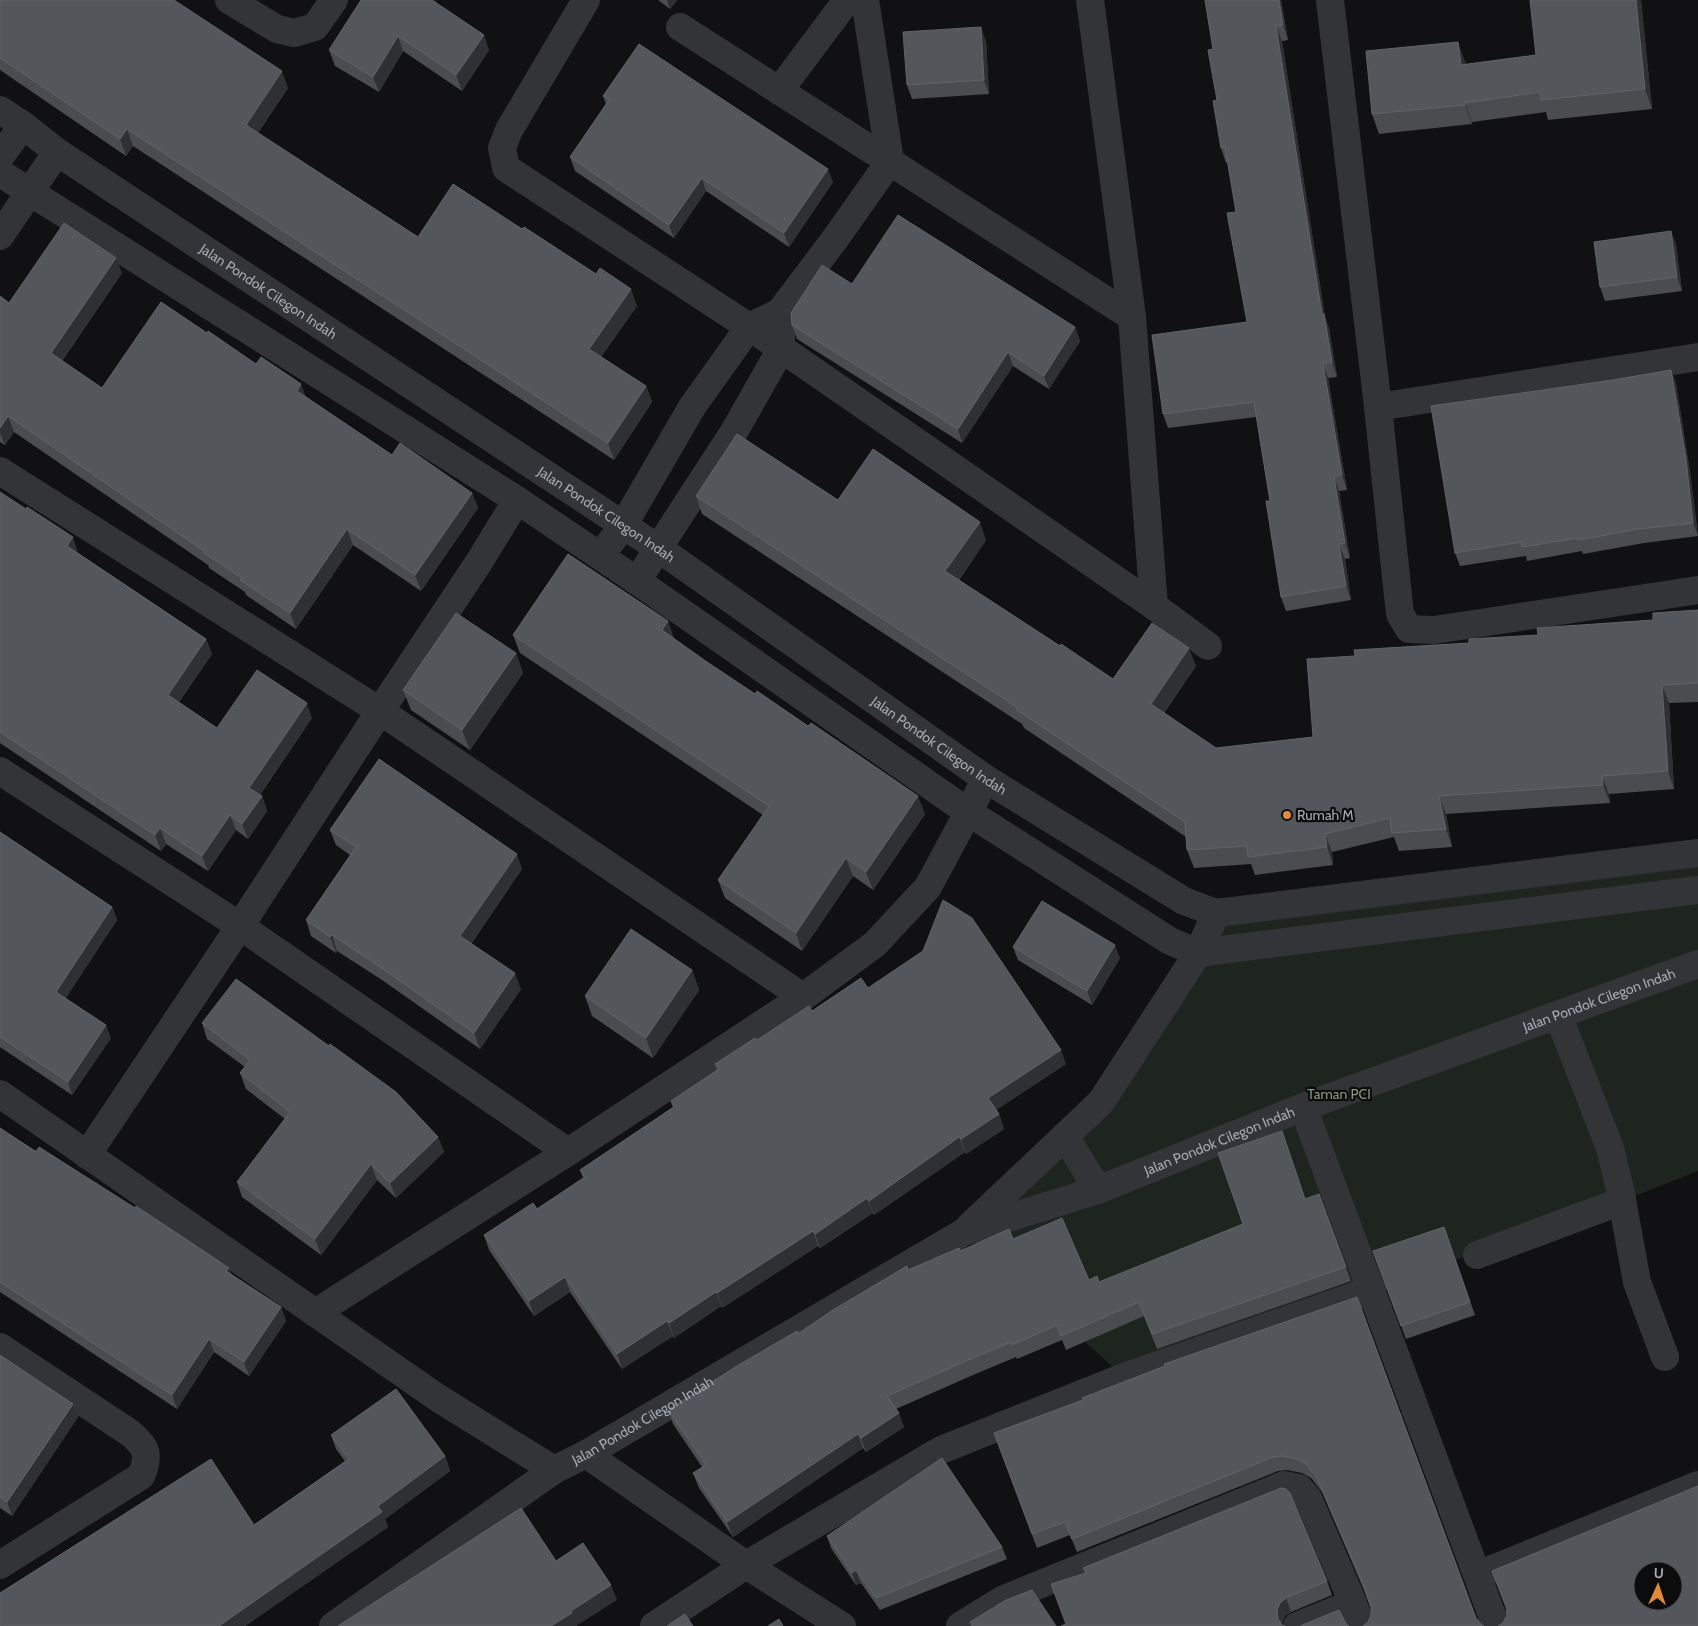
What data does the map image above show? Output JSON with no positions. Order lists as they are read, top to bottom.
{
  "streets": {
    "street": ["Jalan Pondok Cilegon Indah"]
  },
  "parks": ["Taman PCI"],
  "places": ["Rumah M"],
  "north": "top"
}
